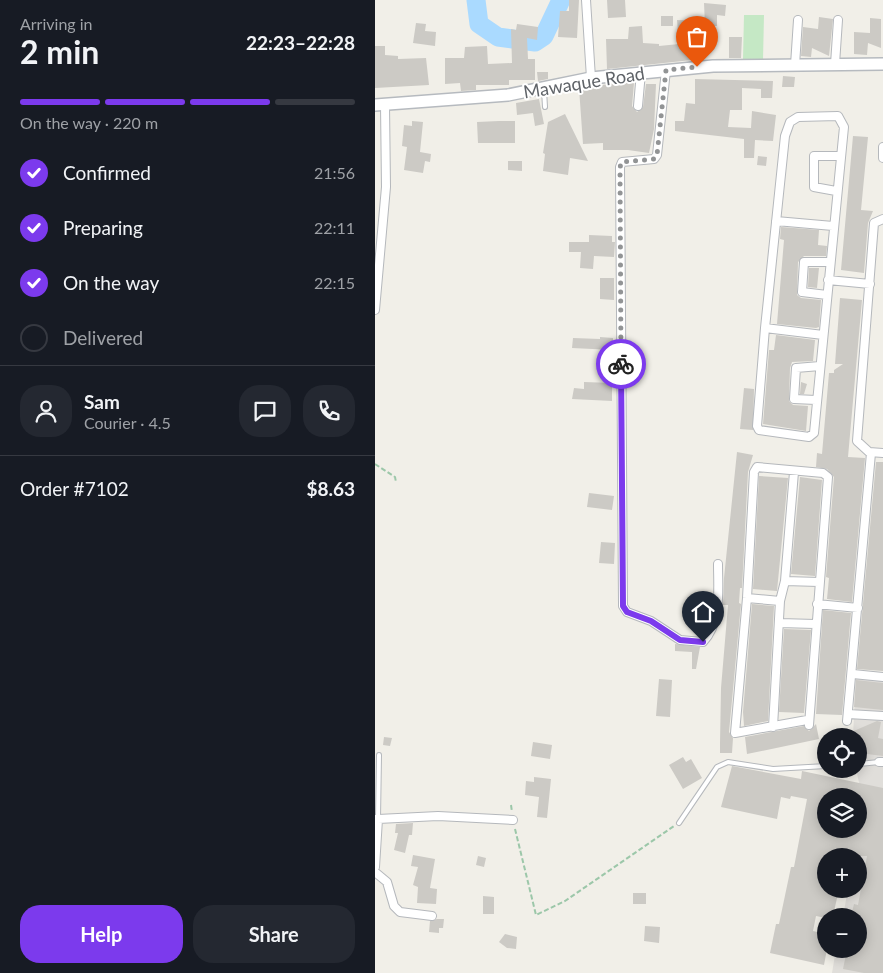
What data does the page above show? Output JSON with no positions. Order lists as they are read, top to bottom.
{
  "streets": {
    "main road": ["Mawaque Road"]
  },
  "page": {
    "heading": ["2 min", "Arriving in", "22:23–22:28"],
    "panel": [
      "Sam",
      "Courier · 4.5",
      "Order #7102",
      "$8.63"
    ],
    "bar": "On the way · 220 m",
    "list": [
      ["Confirmed", "21:56"],
      ["Preparing", "22:11"],
      ["On the way", "22:15"],
      "Delivered"
    ],
    "map_buttons": ["+", "−"],
    "buttons": ["Help", "Share"]
  }
}
